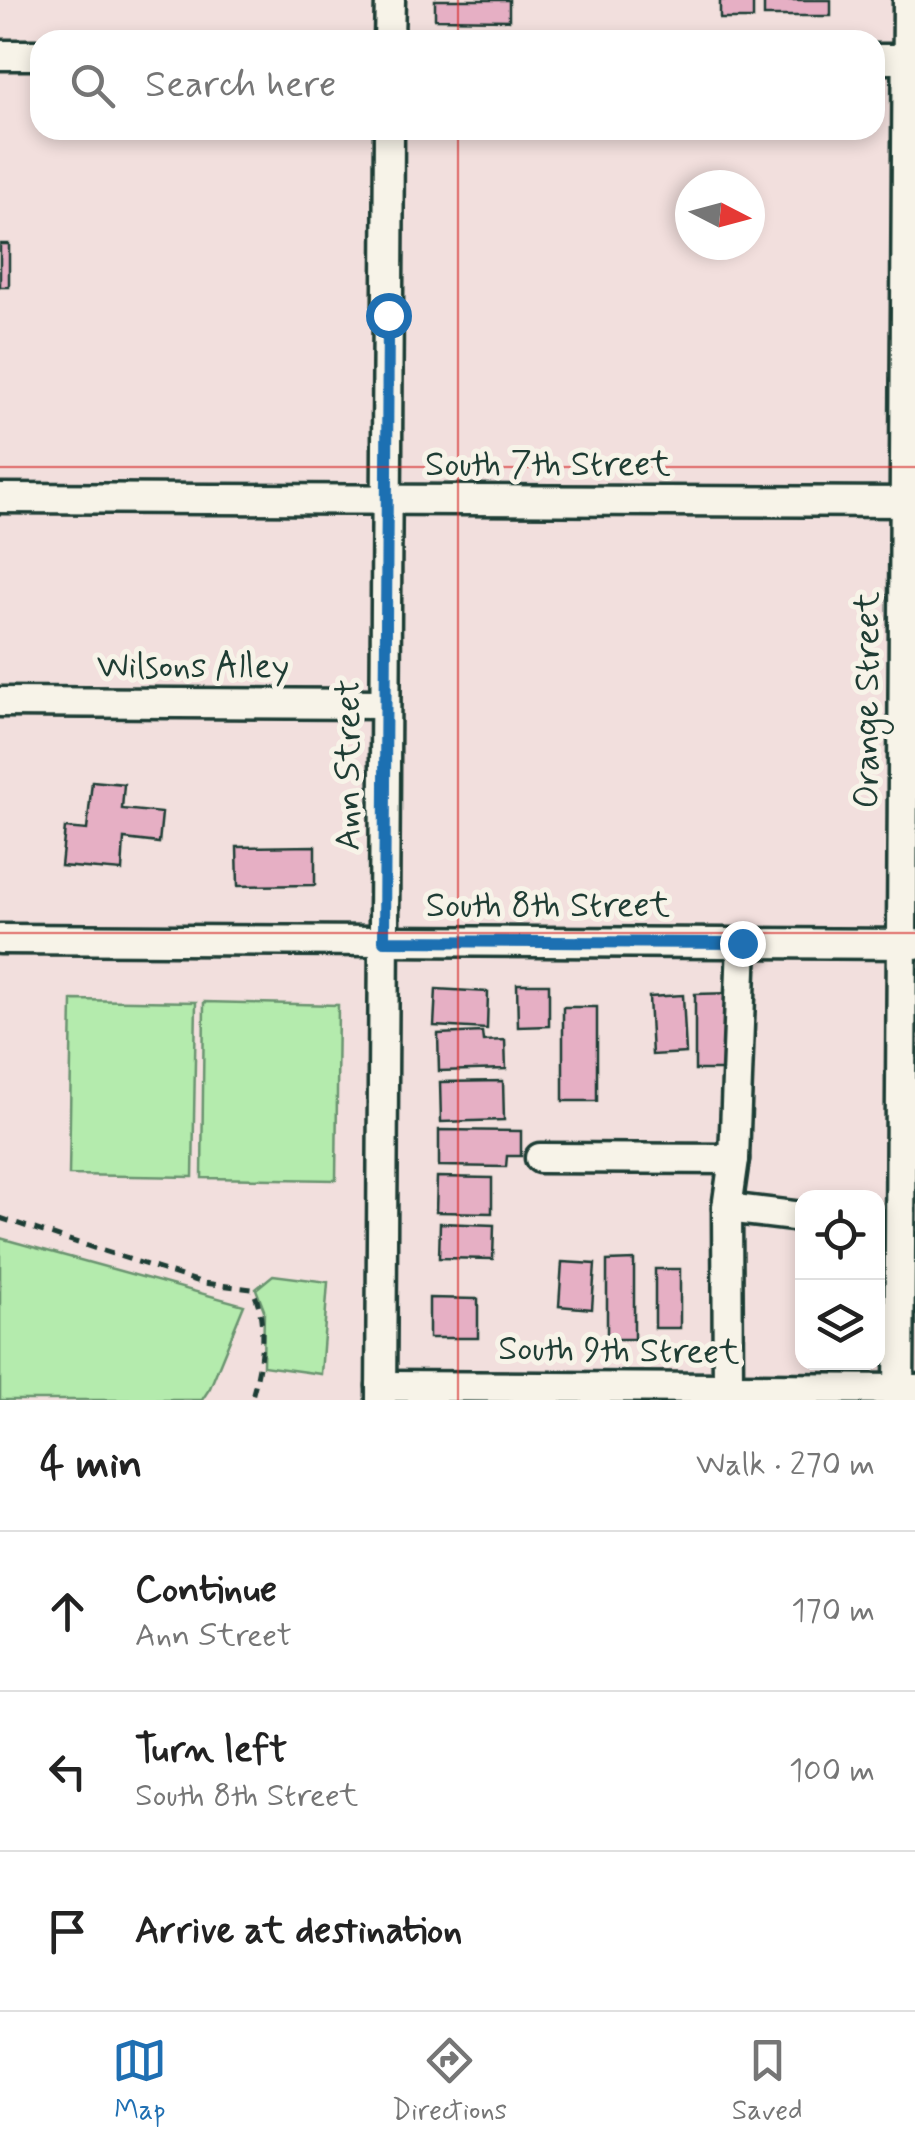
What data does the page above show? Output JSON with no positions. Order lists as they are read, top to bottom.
{
  "streets": {
    "street": [
      "South 7th Street",
      "Wilsons Alley",
      "Orange Street",
      "Ann Street",
      "South 8th Street",
      "South 9th Street"
    ]
  },
  "crossings": [
    ["South 7th Street", "Orange Street"],
    ["South 7th Street", "Ann Street"],
    ["Wilsons Alley", "Ann Street"],
    ["Orange Street", "South 8th Street"],
    ["Orange Street", "South 9th Street"],
    ["Ann Street", "South 8th Street"],
    ["Ann Street", "South 9th Street"]
  ],
  "north": "right",
  "page": {
    "search": "Search here",
    "heading": ["4 min", "Walk · 270 m"],
    "list": [
      ["Continue", "Ann Street", "170 m"],
      ["Turn left", "South 8th Street", "100 m"],
      "Arrive at destination"
    ],
    "nav": ["Map", "Directions", "Saved"]
  }
}
